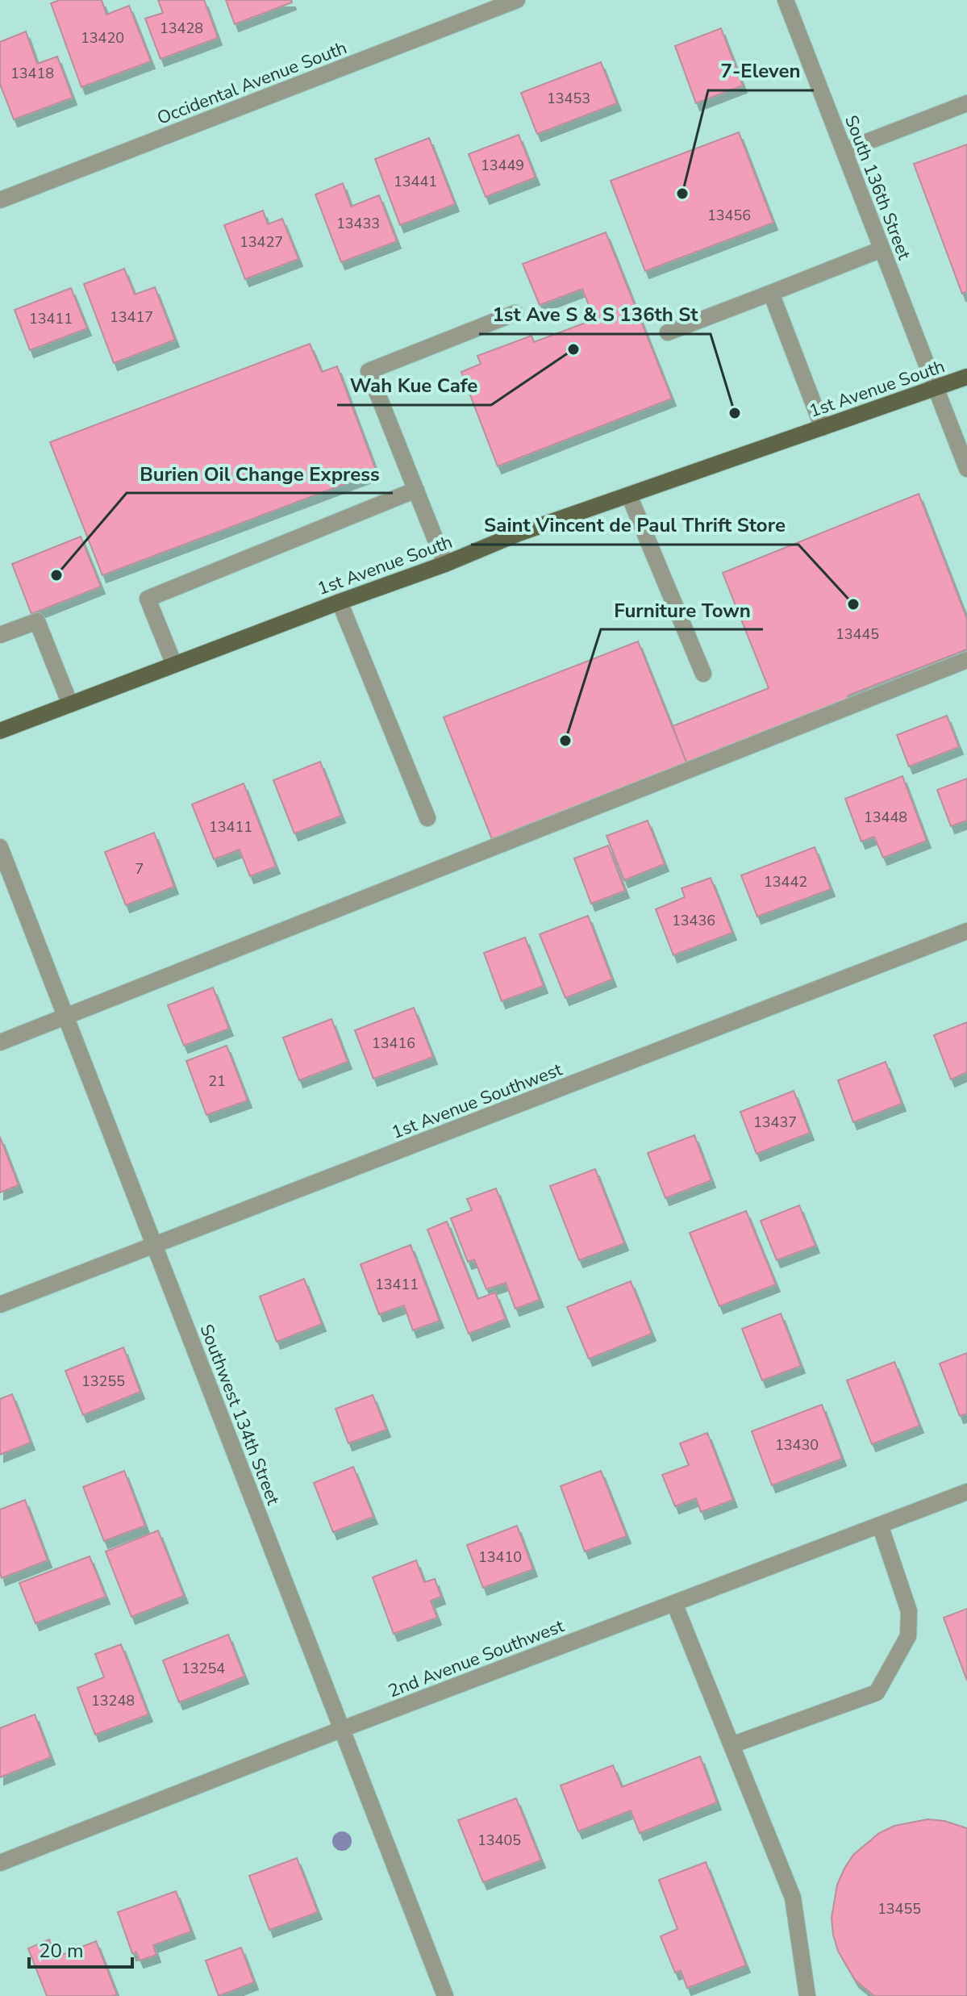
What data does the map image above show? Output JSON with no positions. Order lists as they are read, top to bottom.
{
  "streets": {
    "main road": ["1st Avenue South"],
    "street": [
      "Occidental Avenue South",
      "South 136th Street",
      "1st Avenue Southwest",
      "Southwest 134th Street",
      "2nd Avenue Southwest"
    ]
  },
  "crossings": [
    ["South 136th Street", "1st Avenue South"],
    ["1st Avenue Southwest", "Southwest 134th Street"],
    ["Southwest 134th Street", "2nd Avenue Southwest"]
  ],
  "places": [
    "7-Eleven",
    "Wah Kue Cafe",
    "1st Ave S & S 136th St",
    "Burien Oil Change Express",
    "Saint Vincent de Paul Thrift Store",
    "Furniture Town"
  ],
  "house_numbers": [
    "13428",
    "13420",
    "13418",
    "13453",
    "13449",
    "13441",
    "13456",
    "13433",
    "13427",
    "13417",
    "13411",
    "13445",
    "13448",
    "13411",
    "7",
    "13442",
    "13436",
    "13416",
    "21",
    "13437",
    "13411",
    "13255",
    "13430",
    "13410",
    "13254",
    "13248",
    "13405",
    "13455"
  ],
  "scale_bar": "20 m"
}
